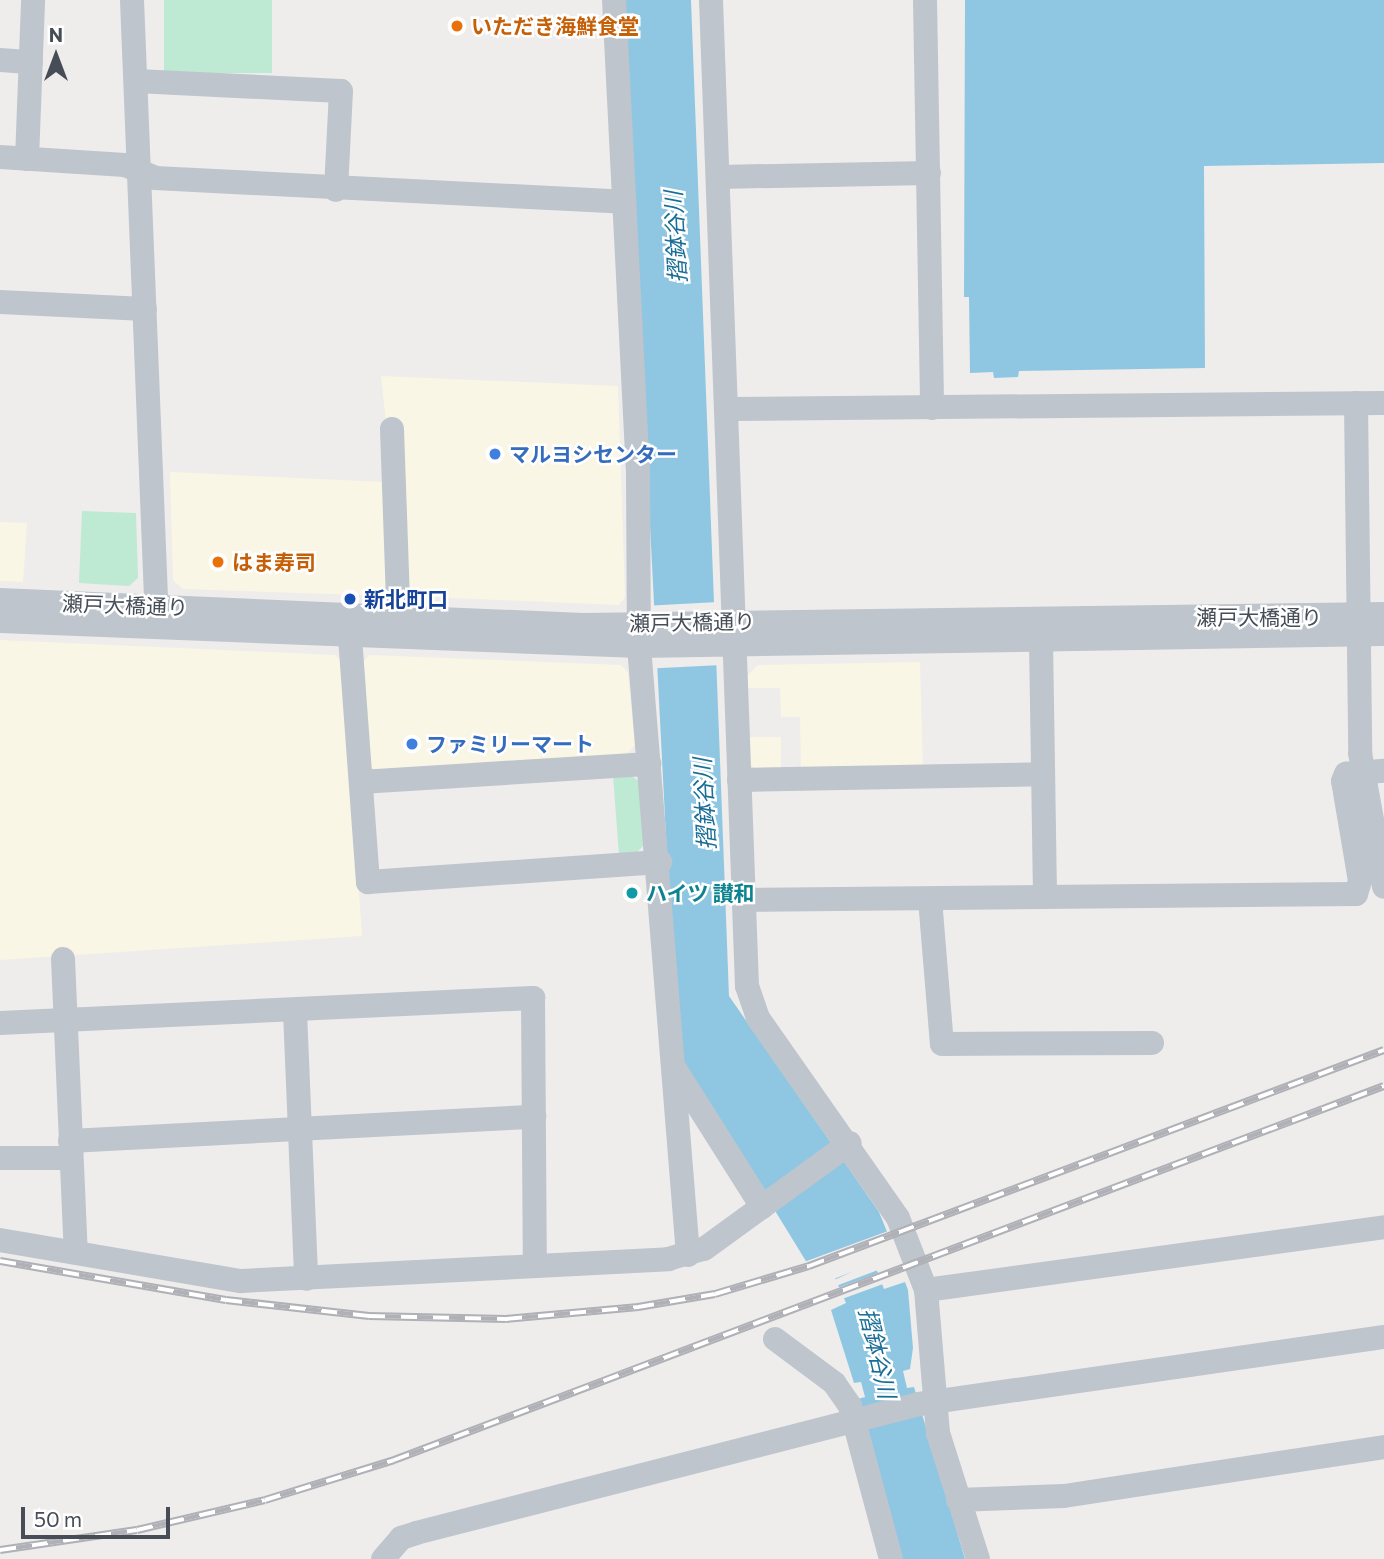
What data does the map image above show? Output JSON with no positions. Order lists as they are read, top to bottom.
{
  "streets": {
    "street": ["瀬戸大橋通り"]
  },
  "water": ["摺鉢谷川"],
  "places": [
    "いただき海鮮食堂",
    "マルヨシセンター",
    "はま寿司",
    "新北町口",
    "ファミリーマート",
    "ハイツ 讃和"
  ],
  "scale_bar": "50 m",
  "north": "top"
}
